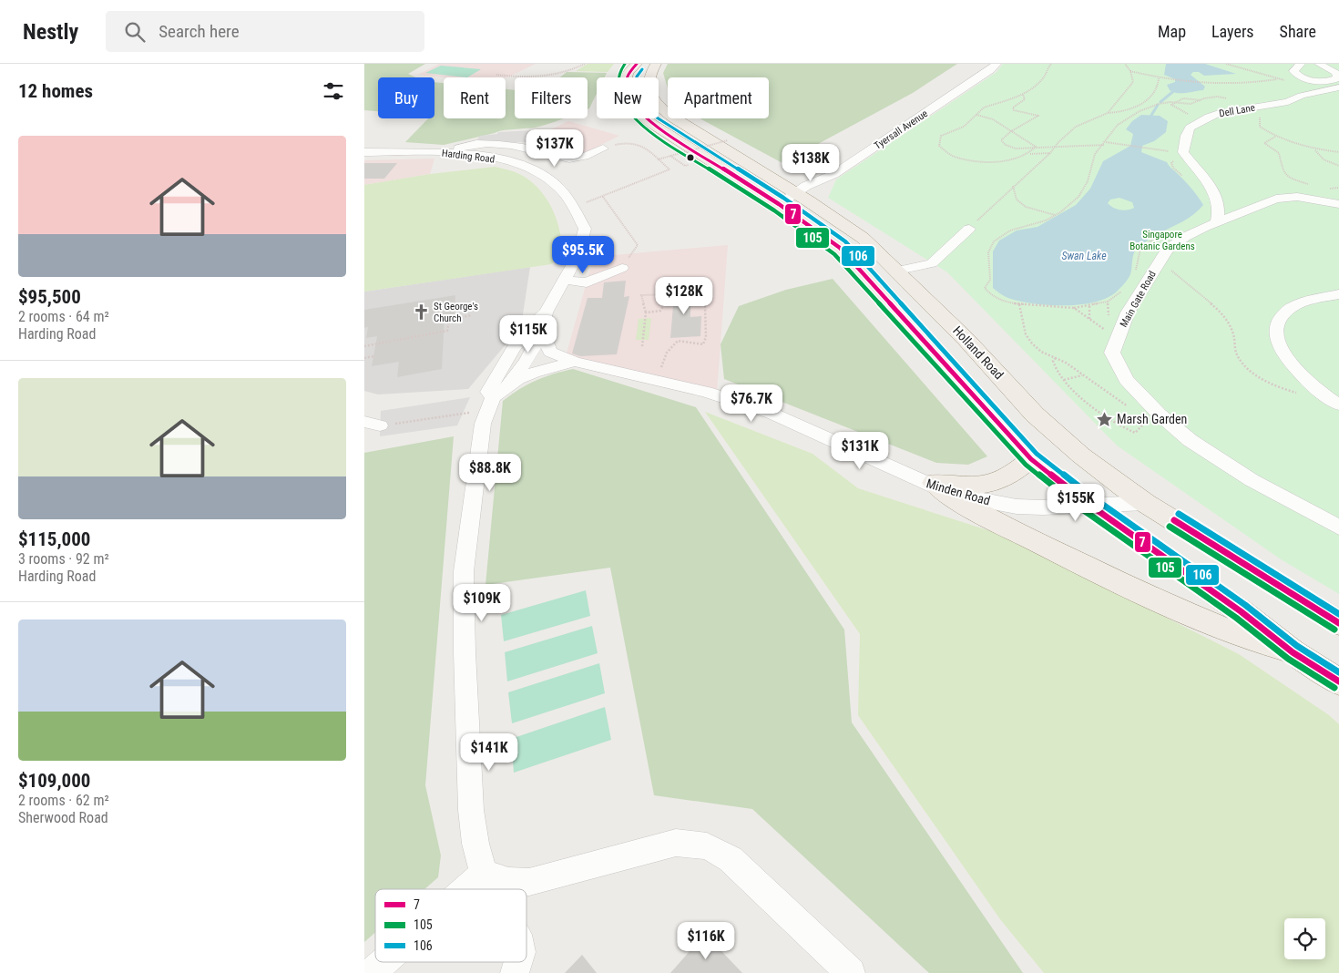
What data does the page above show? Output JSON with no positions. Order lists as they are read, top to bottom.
{
  "streets": {
    "main road": ["Holland Road"],
    "street": [
      "Dell Lane",
      "Tyersall Avenue",
      "Harding Road",
      "Main Gate Road",
      "Minden Road"
    ]
  },
  "crossings": [
    ["Tyersall Avenue", "Holland Road"],
    ["Harding Road", "Minden Road"],
    ["Holland Road", "Minden Road"]
  ],
  "water": ["Swan Lake"],
  "parks": ["Singapore Botanic Gardens"],
  "places": {
    "church": ["St George's Church"],
    "place": ["Marsh Garden"]
  },
  "lines": ["transit line 7", "transit line 105", "transit line 106"],
  "legend": ["7", "105", "106"],
  "page": {
    "header": "Nestly",
    "search": "Search here",
    "nav": ["Map", "Layers", "Share"],
    "heading": "12 homes",
    "chip": [
      "Buy",
      "Rent",
      "Filters",
      "New",
      "Apartment"
    ],
    "list": [
      {
        "name": "$95,500",
        "note": "2 rooms · 64 m² · Harding Road"
      },
      {
        "name": "$115,000",
        "note": "3 rooms · 92 m² · Harding Road"
      },
      {
        "name": "$109,000",
        "note": "2 rooms · 62 m² · Sherwood Road"
      }
    ],
    "price": [
      "$137K",
      "$138K",
      "$95.5K",
      "$128K",
      "$115K",
      "$76.7K",
      "$131K",
      "$88.8K",
      "$155K",
      "$109K",
      "$141K",
      "$116K"
    ]
  }
}
